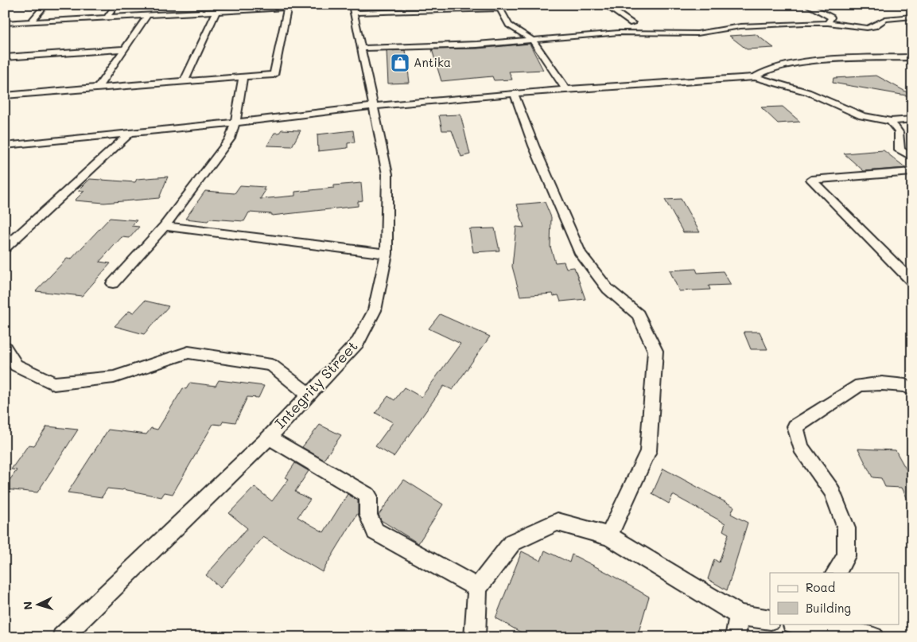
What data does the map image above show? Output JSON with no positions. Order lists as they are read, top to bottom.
{
  "streets": {
    "street": ["Integrity Street"]
  },
  "places": {
    "shop": ["Antika"]
  },
  "legend": ["Road", "Building"],
  "north": "left"
}
